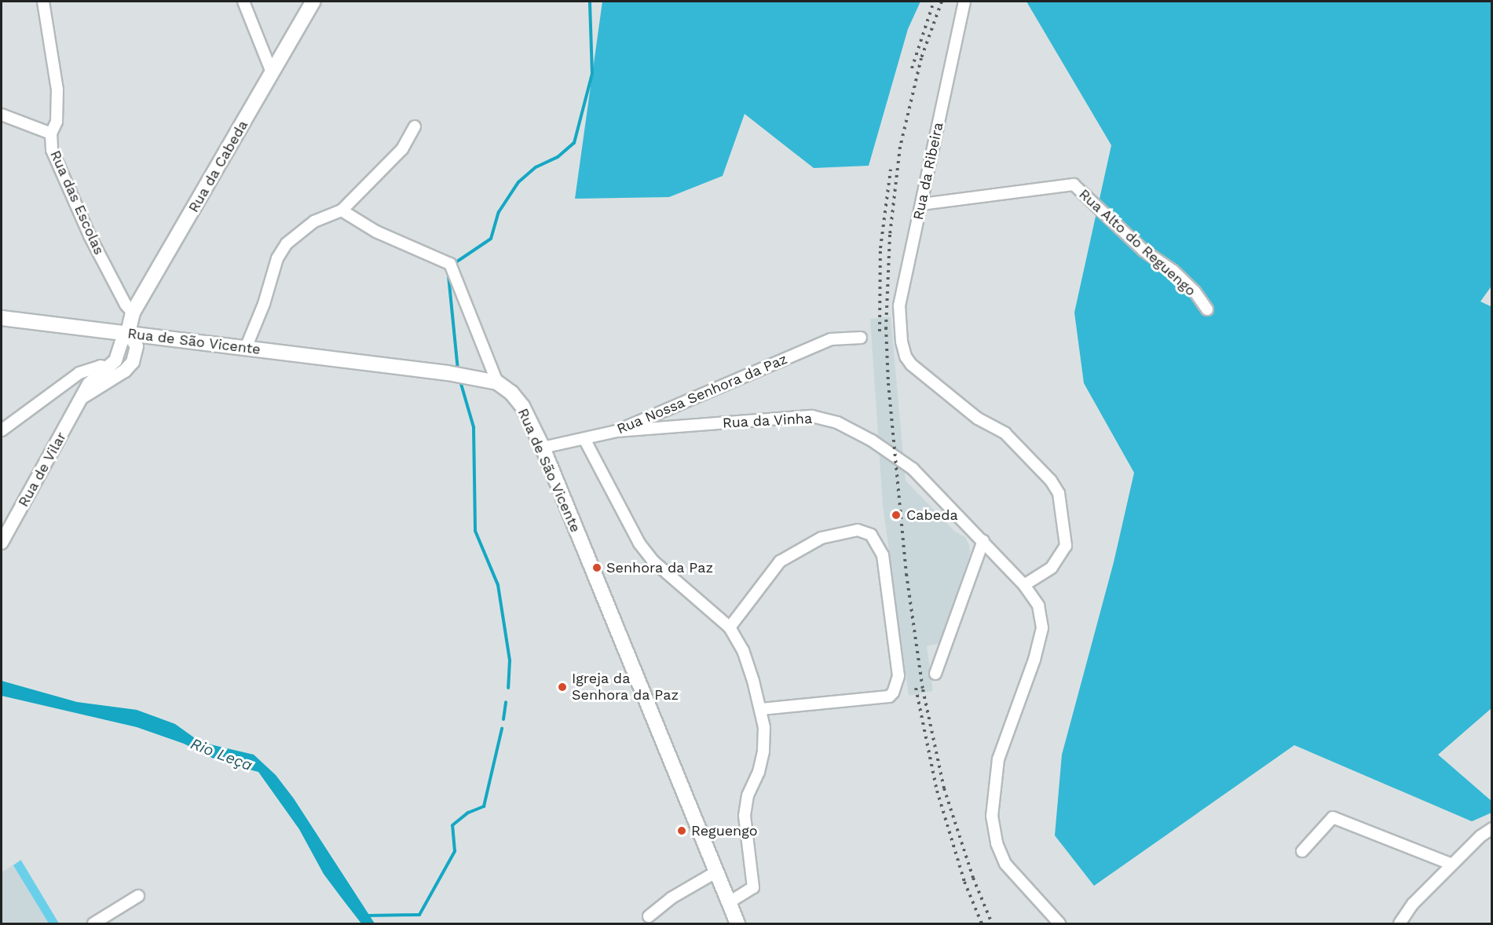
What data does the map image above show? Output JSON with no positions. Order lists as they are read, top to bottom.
{
  "streets": {
    "main road": ["Rua da Cabeda", "Rua de São Vicente"],
    "street": [
      "Rua da Ribeira",
      "Rua das Escolas",
      "Rua Alto do Reguengo",
      "Rua Nossa Senhora da Paz",
      "Rua da Vinha",
      "Rua de Vilar"
    ]
  },
  "crossings": [
    ["Rua da Cabeda", "Rua das Escolas"],
    ["Rua da Cabeda", "Rua de São Vicente"],
    ["Rua da Cabeda", "Rua de Vilar"],
    ["Rua da Ribeira", "Rua Alto do Reguengo"],
    ["Rua da Ribeira", "Rua da Vinha"],
    ["Rua de São Vicente", "Rua Nossa Senhora da Paz"],
    ["Rua de São Vicente", "Rua de Vilar"],
    ["Rua Nossa Senhora da Paz", "Rua da Vinha"]
  ],
  "water": ["Rio Leça"],
  "places": [
    "Cabeda",
    "Senhora da Paz",
    "Igreja da Senhora da Paz",
    "Reguengo"
  ]
}
